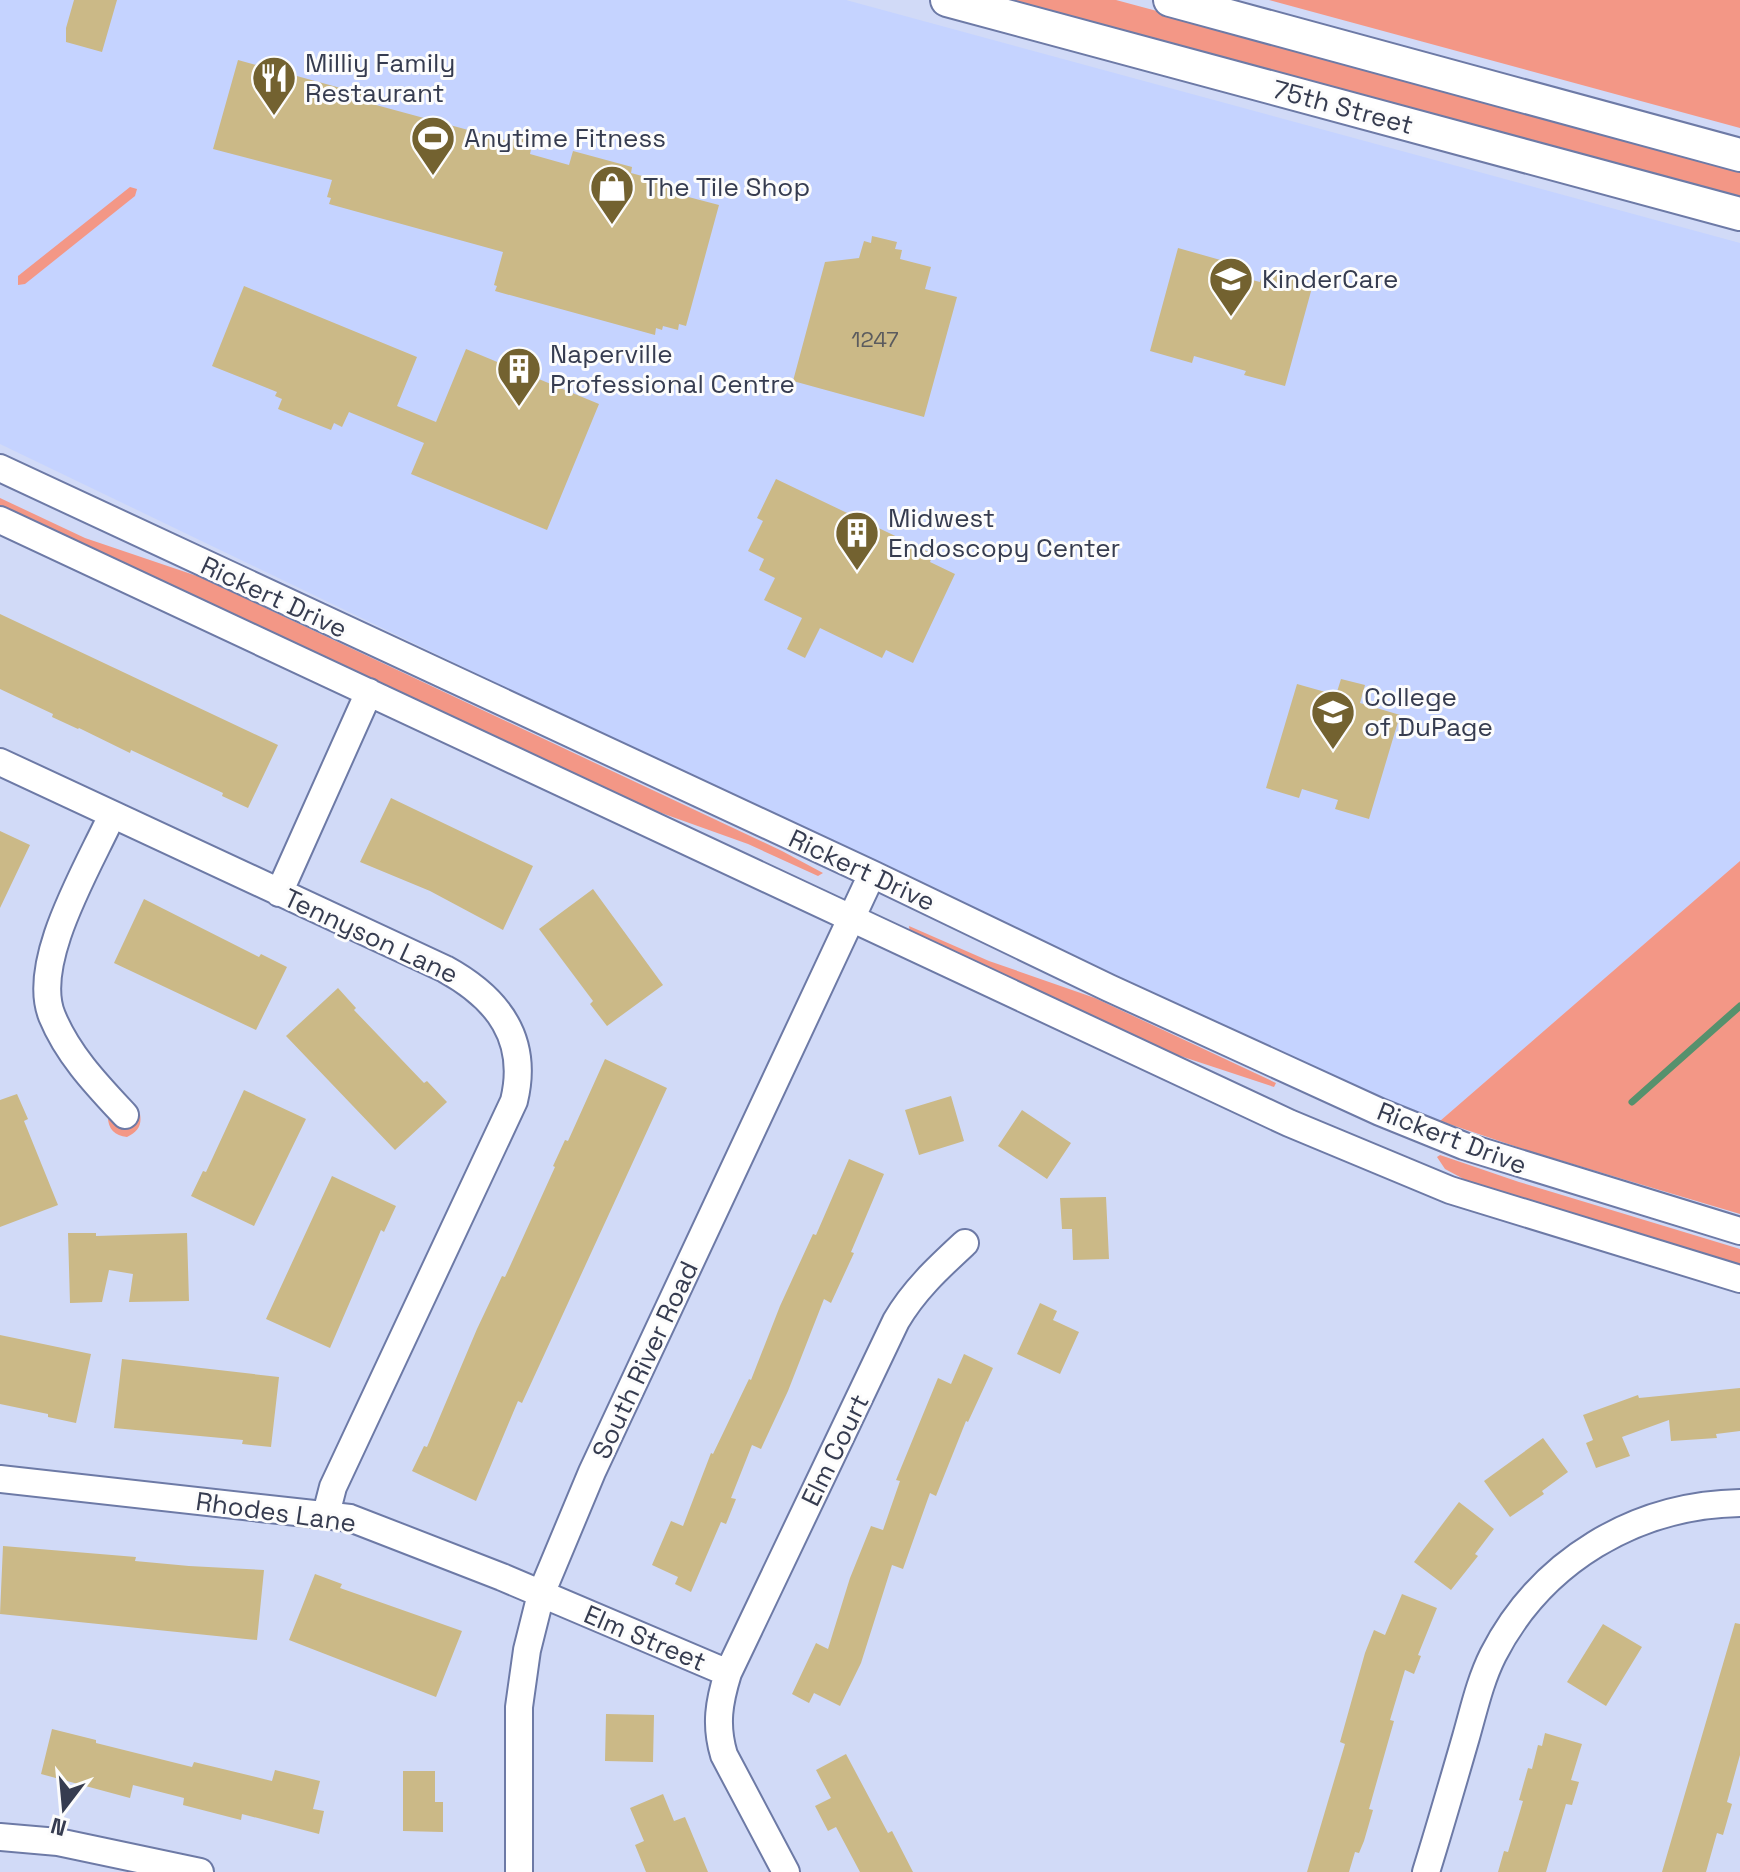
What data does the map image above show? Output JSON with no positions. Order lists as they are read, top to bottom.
{
  "streets": {
    "main road": ["75th Street"],
    "street": [
      "Rickert Drive",
      "Tennyson Lane",
      "South River Road",
      "Elm Court",
      "Rhodes Lane",
      "Elm Street"
    ]
  },
  "crossings": [
    ["Rickert Drive", "South River Road"],
    ["Tennyson Lane", "Rhodes Lane"],
    ["South River Road", "Rhodes Lane"],
    ["South River Road", "Elm Street"],
    ["Elm Court", "Elm Street"],
    ["Rhodes Lane", "Elm Street"]
  ],
  "places": {
    "restaurant": ["Milliy Family Restaurant"],
    "sports": ["Anytime Fitness"],
    "shop": ["The Tile Shop"],
    "school or university": ["KinderCare", "College of DuPage"],
    "building": ["Naperville Professional Centre", "Midwest Endoscopy Center"]
  },
  "house_numbers": ["1247"],
  "north": "bottom"
}
